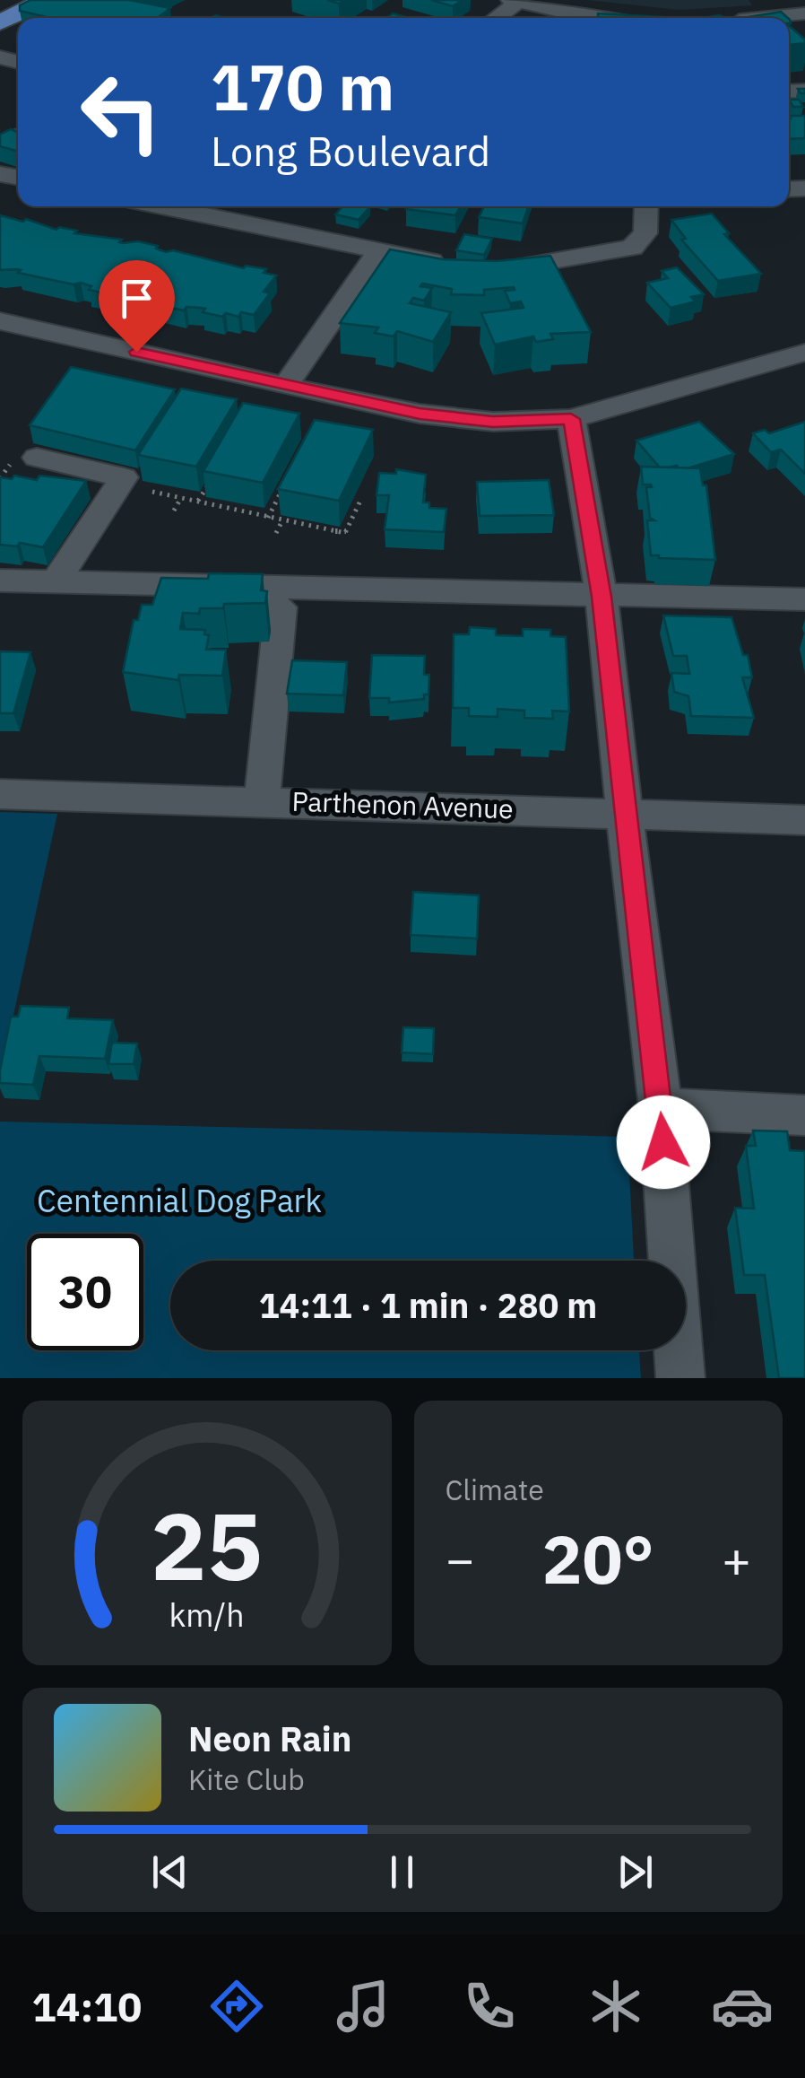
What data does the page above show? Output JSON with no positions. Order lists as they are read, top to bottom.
{
  "streets": {
    "street": ["Parthenon Avenue"]
  },
  "parks": ["Centennial Dog Park"],
  "page": {
    "turn": ["170 m", "Long Boulevard"],
    "limit": "30",
    "trip": "14:11 · 1 min · 280 m",
    "tile": "Climate",
    "heat": ["−", "20°", "+"],
    "song": ["Neon Rain", "Kite Club"],
    "tabs": "14:10",
    "gauge": ["25", "km/h"]
  }
}
